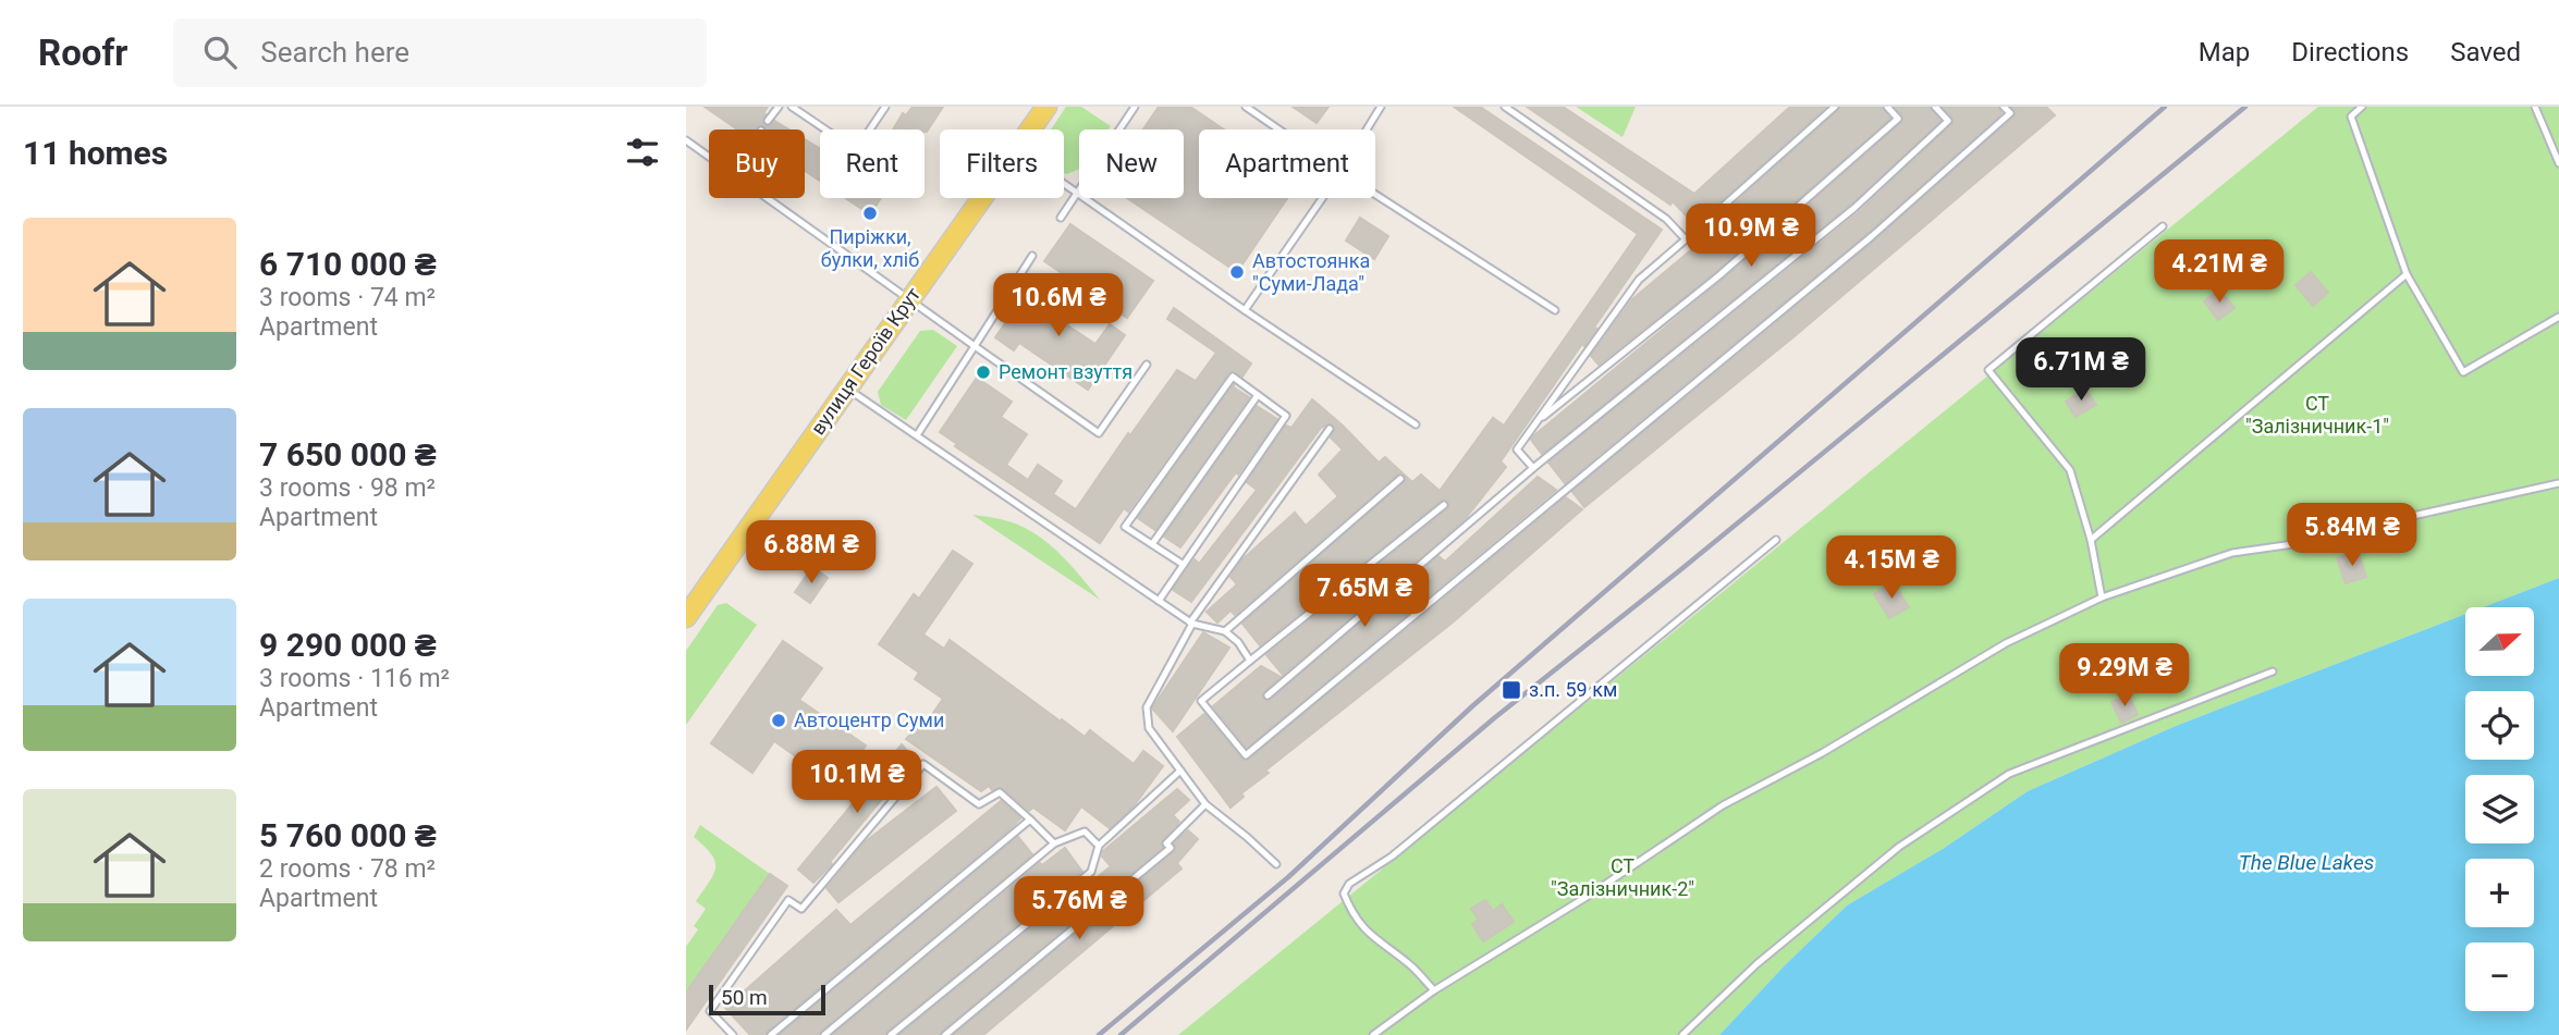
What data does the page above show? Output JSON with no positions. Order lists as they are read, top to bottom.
{
  "streets": {
    "main road": ["вулиця Героїв Крут"]
  },
  "water": ["The Blue Lakes"],
  "parks": ["СТ \"Залізничник-1\"", "СТ \"Залізничник-2\""],
  "places": {
    "other": [
      "Пиріжки, булки, хліб",
      "Автостоянка \"Суми-Лада\"",
      "Ремонт взуття",
      "Автоцентр Суми"
    ],
    "transit": ["з.п. 59 км"]
  },
  "scale_bar": "50 m",
  "north": "right",
  "page": {
    "header": "Roofr",
    "search": "Search here",
    "nav": ["Map", "Directions", "Saved"],
    "heading": "11 homes",
    "chip": [
      "Buy",
      "Rent",
      "Filters",
      "New",
      "Apartment"
    ],
    "list": [
      {
        "name": "6 710 000 ₴",
        "note": "3 rooms · 74 m² · Apartment"
      },
      {
        "name": "7 650 000 ₴",
        "note": "3 rooms · 98 m² · Apartment"
      },
      {
        "name": "9 290 000 ₴",
        "note": "3 rooms · 116 m² · Apartment"
      },
      {
        "name": "5 760 000 ₴",
        "note": "2 rooms · 78 m² · Apartment"
      }
    ],
    "price": [
      "10.9M ₴",
      "4.21M ₴",
      "10.6M ₴",
      "6.71M ₴",
      "5.84M ₴",
      "6.88M ₴",
      "4.15M ₴",
      "7.65M ₴",
      "9.29M ₴",
      "10.1M ₴",
      "5.76M ₴"
    ],
    "map_buttons": ["+", "−"],
    "scale": "50 m"
  }
}
